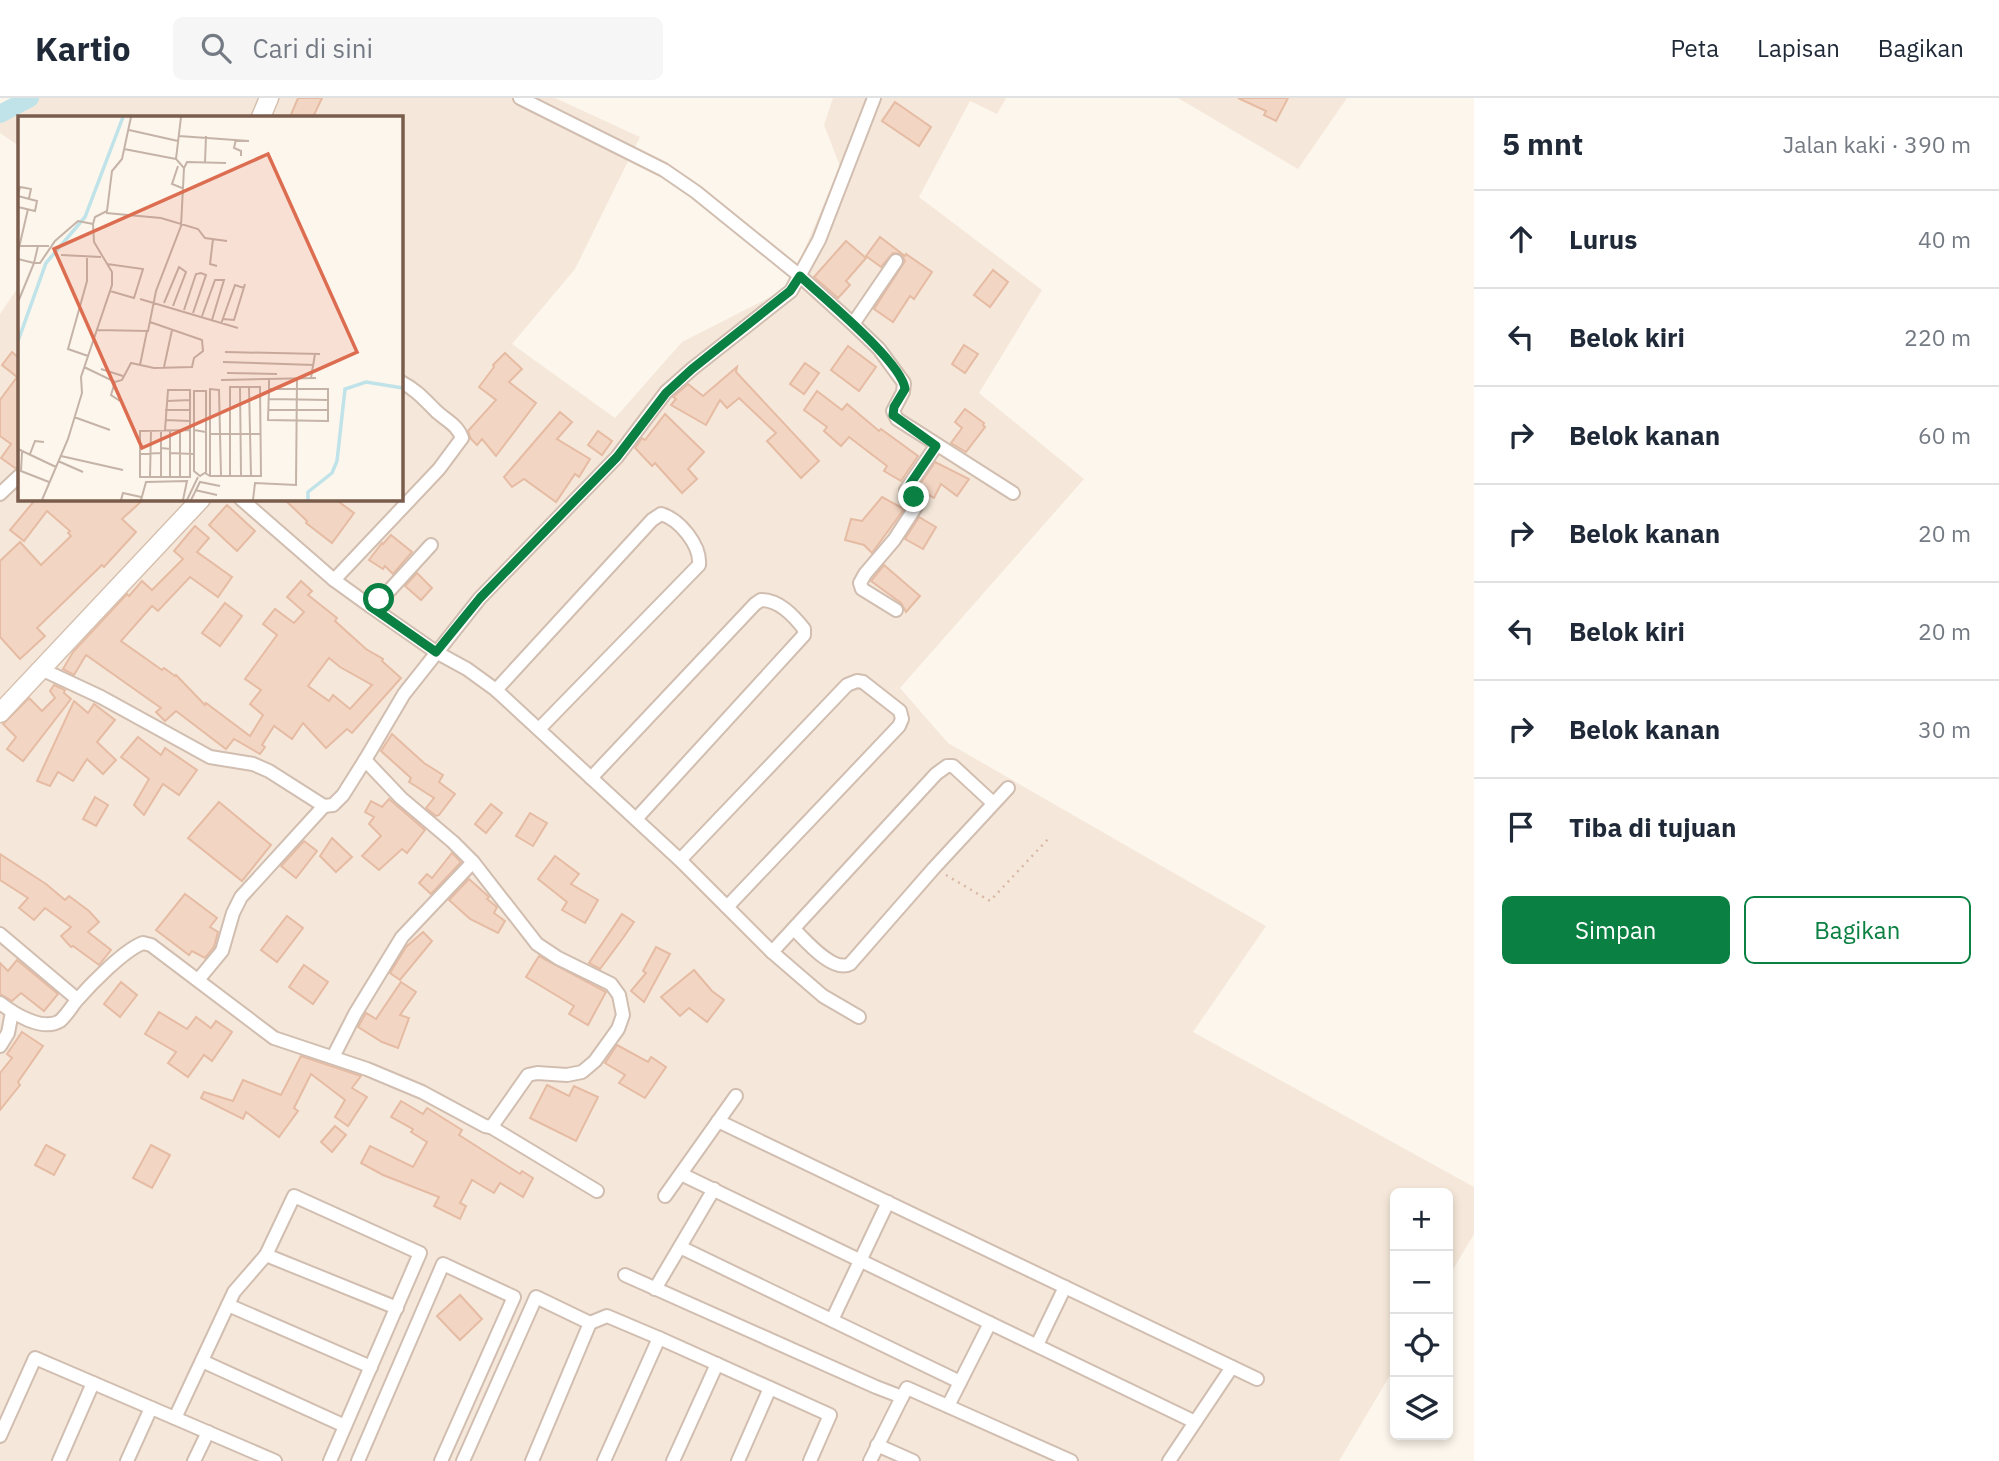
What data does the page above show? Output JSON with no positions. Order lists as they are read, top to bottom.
{
  "page": {
    "header": "Kartio",
    "search": "Cari di sini",
    "nav": ["Peta", "Lapisan", "Bagikan"],
    "heading": ["5 mnt", "Jalan kaki · 390 m"],
    "list": [
      ["Lurus", "40 m"],
      ["Belok kiri", "220 m"],
      ["Belok kanan", "60 m"],
      ["Belok kanan", "20 m"],
      ["Belok kiri", "20 m"],
      ["Belok kanan", "30 m"],
      "Tiba di tujuan"
    ],
    "buttons": ["Simpan", "Bagikan"],
    "map_buttons": ["+", "−"]
  }
}
